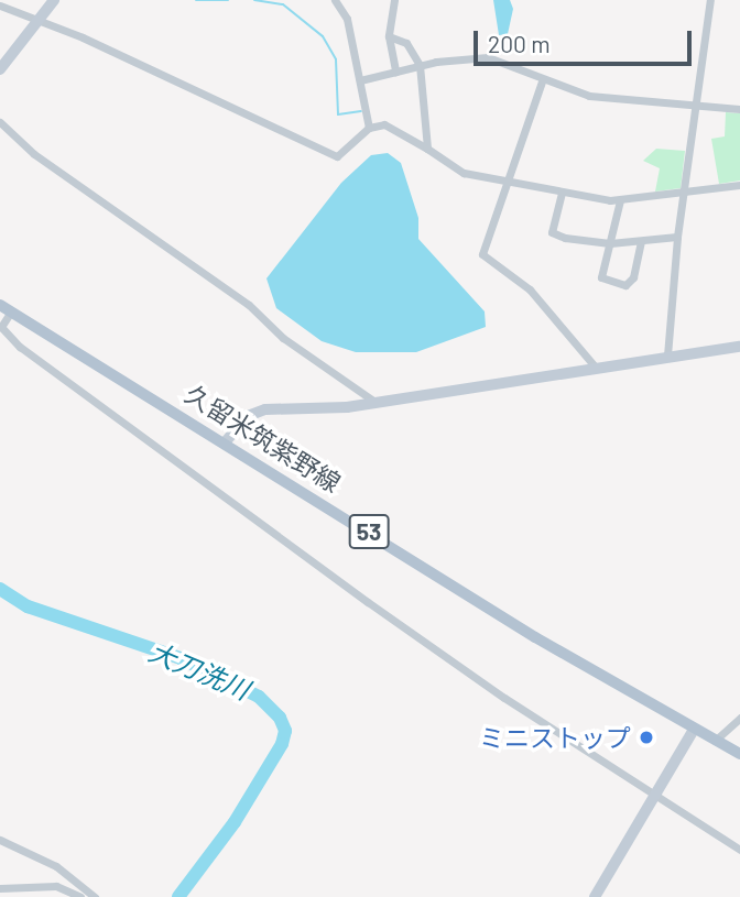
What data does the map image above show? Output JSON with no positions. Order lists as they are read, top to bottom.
{
  "streets": {
    "main road": ["久留米筑紫野線", "53"]
  },
  "water": ["大刀洗川"],
  "places": ["ミニストップ"],
  "scale_bar": "200 m"
}
